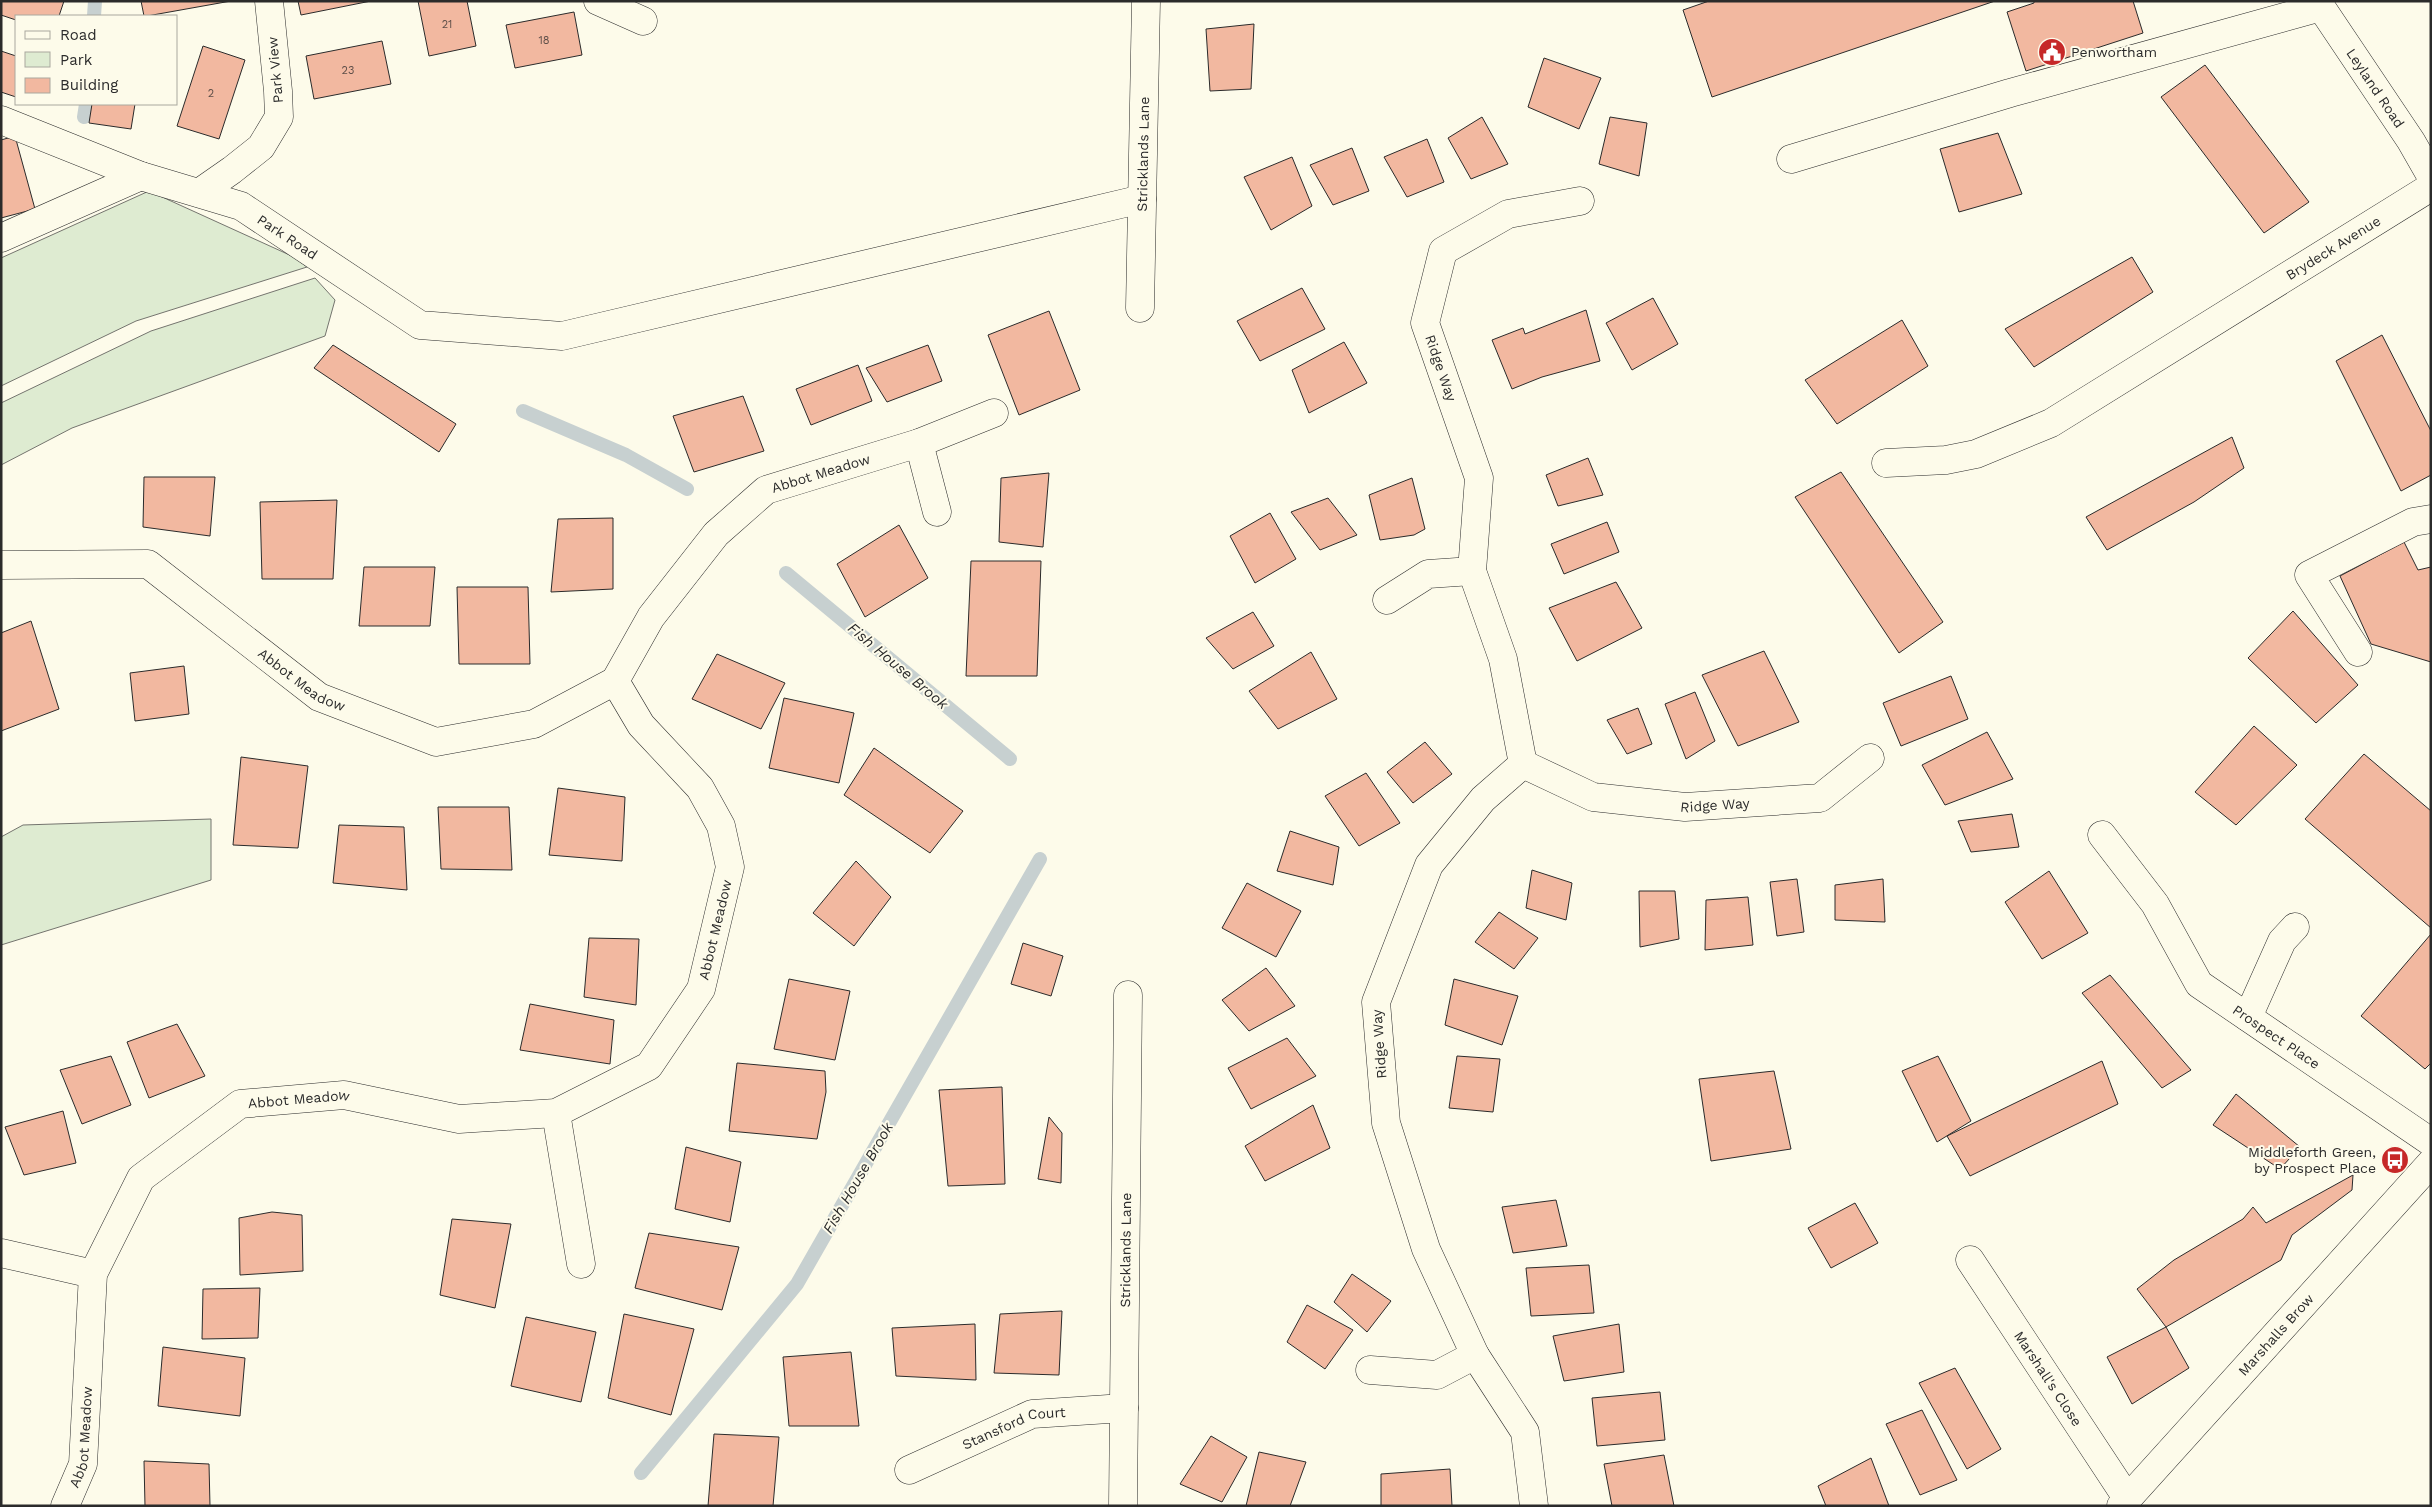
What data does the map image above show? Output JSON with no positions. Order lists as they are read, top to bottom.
{
  "streets": {
    "street": [
      "Park View",
      "Leyland Road",
      "Stricklands Lane",
      "Park Road",
      "Brydeck Avenue",
      "Ridge Way",
      "Abbot Meadow",
      "Prospect Place",
      "Marshalls Brow",
      "Marshall's Close",
      "Stansford Court"
    ]
  },
  "crossings": [
    ["Park View", "Park Road"],
    ["Stricklands Lane", "Park Road"],
    ["Stricklands Lane", "Stansford Court"],
    ["Marshalls Brow", "Marshall's Close"]
  ],
  "water": ["Fish House Brook"],
  "places": {
    "public building": ["Penwortham"],
    "bus stop": ["Middleforth Green, by Prospect Place"]
  },
  "house_numbers": [
    "21",
    "18",
    "23",
    "2"
  ],
  "legend": ["Road", "Park", "Building"]
}
